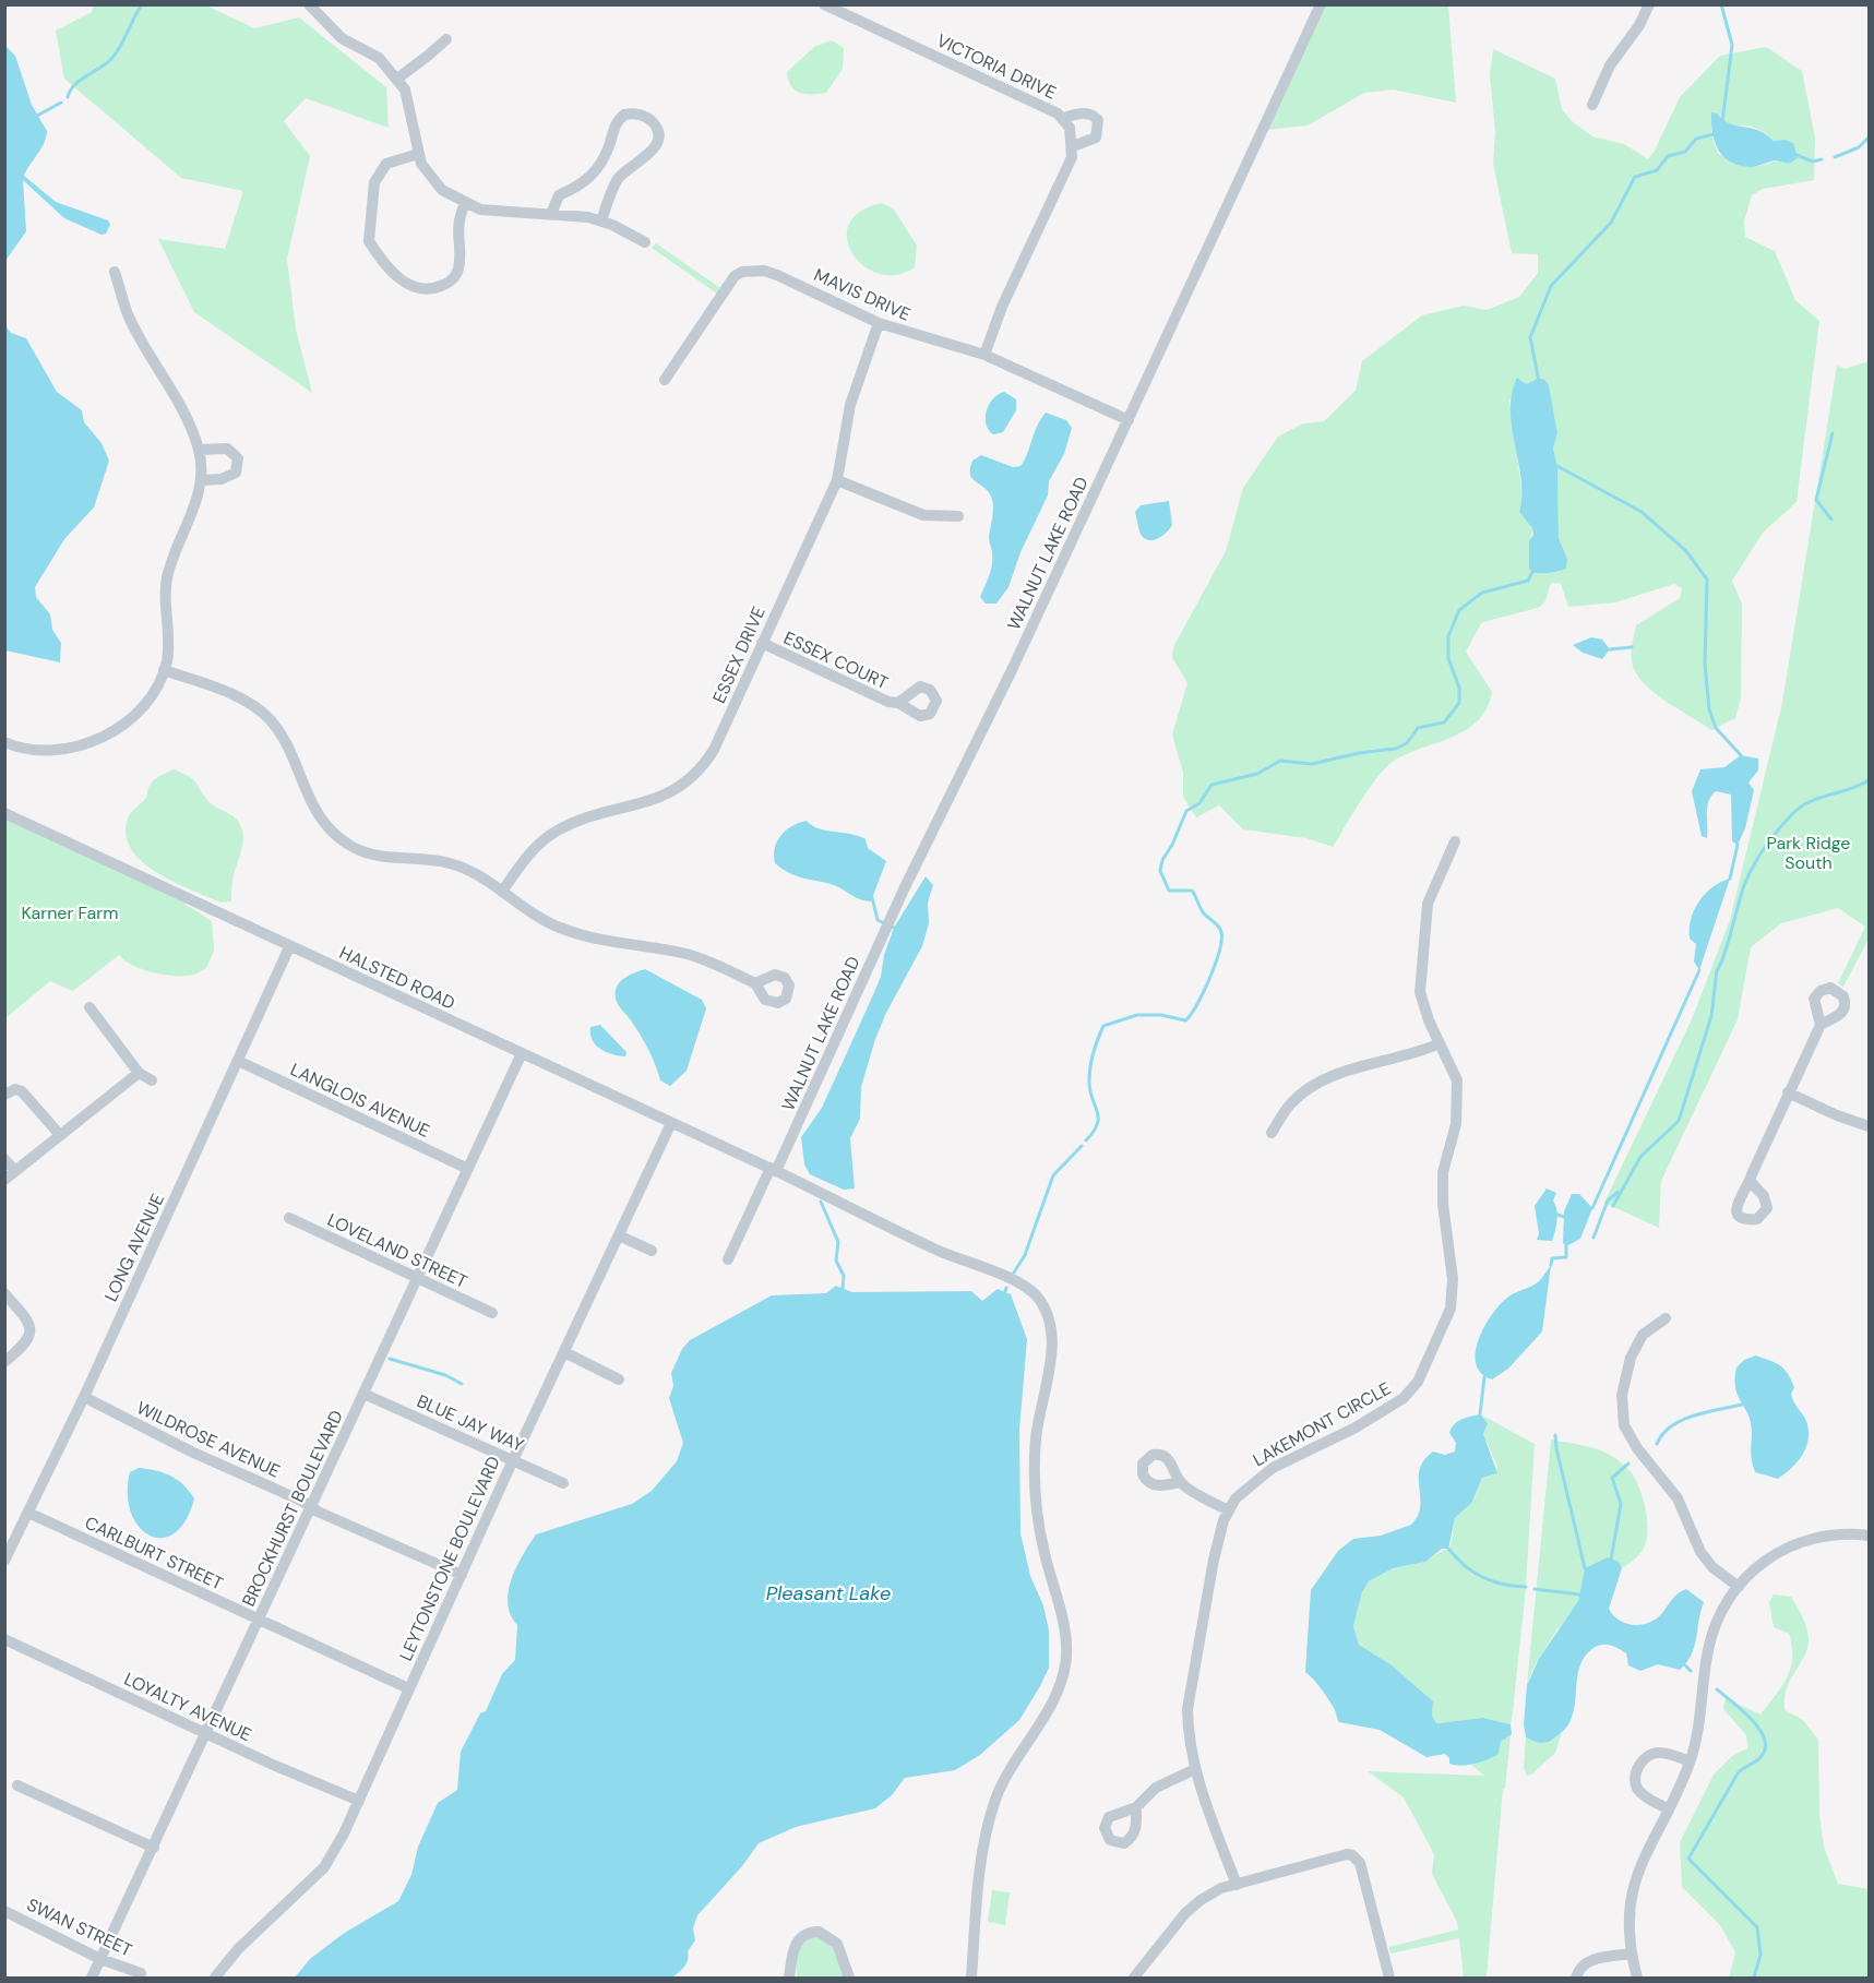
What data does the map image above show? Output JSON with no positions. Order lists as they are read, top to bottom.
{
  "streets": {
    "street": [
      "VICTORIA DRIVE",
      "MAVIS DRIVE",
      "WALNUT LAKE ROAD",
      "ESSEX DRIVE",
      "ESSEX COURT",
      "HALSTED ROAD",
      "LANGLOIS AVENUE",
      "LONG AVENUE",
      "LOVELAND STREET",
      "BLUE JAY WAY",
      "LAKEMONT CIRCLE",
      "WILDROSE AVENUE",
      "BROCKHURST BOULEVARD",
      "CARLBURT STREET",
      "LEYTONSTONE BOULEVARD",
      "LOYALTY AVENUE",
      "SWAN STREET"
    ]
  },
  "crossings": [
    ["MAVIS DRIVE", "WALNUT LAKE ROAD"],
    ["MAVIS DRIVE", "ESSEX DRIVE"],
    ["WALNUT LAKE ROAD", "HALSTED ROAD"],
    ["ESSEX DRIVE", "ESSEX COURT"],
    ["HALSTED ROAD", "LONG AVENUE"],
    ["HALSTED ROAD", "BROCKHURST BOULEVARD"],
    ["HALSTED ROAD", "LEYTONSTONE BOULEVARD"],
    ["LANGLOIS AVENUE", "LONG AVENUE"],
    ["LANGLOIS AVENUE", "BROCKHURST BOULEVARD"],
    ["LONG AVENUE", "WILDROSE AVENUE"],
    ["LONG AVENUE", "CARLBURT STREET"],
    ["LOVELAND STREET", "BROCKHURST BOULEVARD"],
    ["BLUE JAY WAY", "BROCKHURST BOULEVARD"],
    ["BLUE JAY WAY", "LEYTONSTONE BOULEVARD"],
    ["WILDROSE AVENUE", "BROCKHURST BOULEVARD"],
    ["WILDROSE AVENUE", "LEYTONSTONE BOULEVARD"],
    ["BROCKHURST BOULEVARD", "CARLBURT STREET"],
    ["BROCKHURST BOULEVARD", "LOYALTY AVENUE"],
    ["BROCKHURST BOULEVARD", "SWAN STREET"],
    ["CARLBURT STREET", "LEYTONSTONE BOULEVARD"],
    ["LEYTONSTONE BOULEVARD", "LOYALTY AVENUE"]
  ],
  "water": ["Pleasant Lake"],
  "parks": ["Park Ridge South", "Karner Farm"]
}
